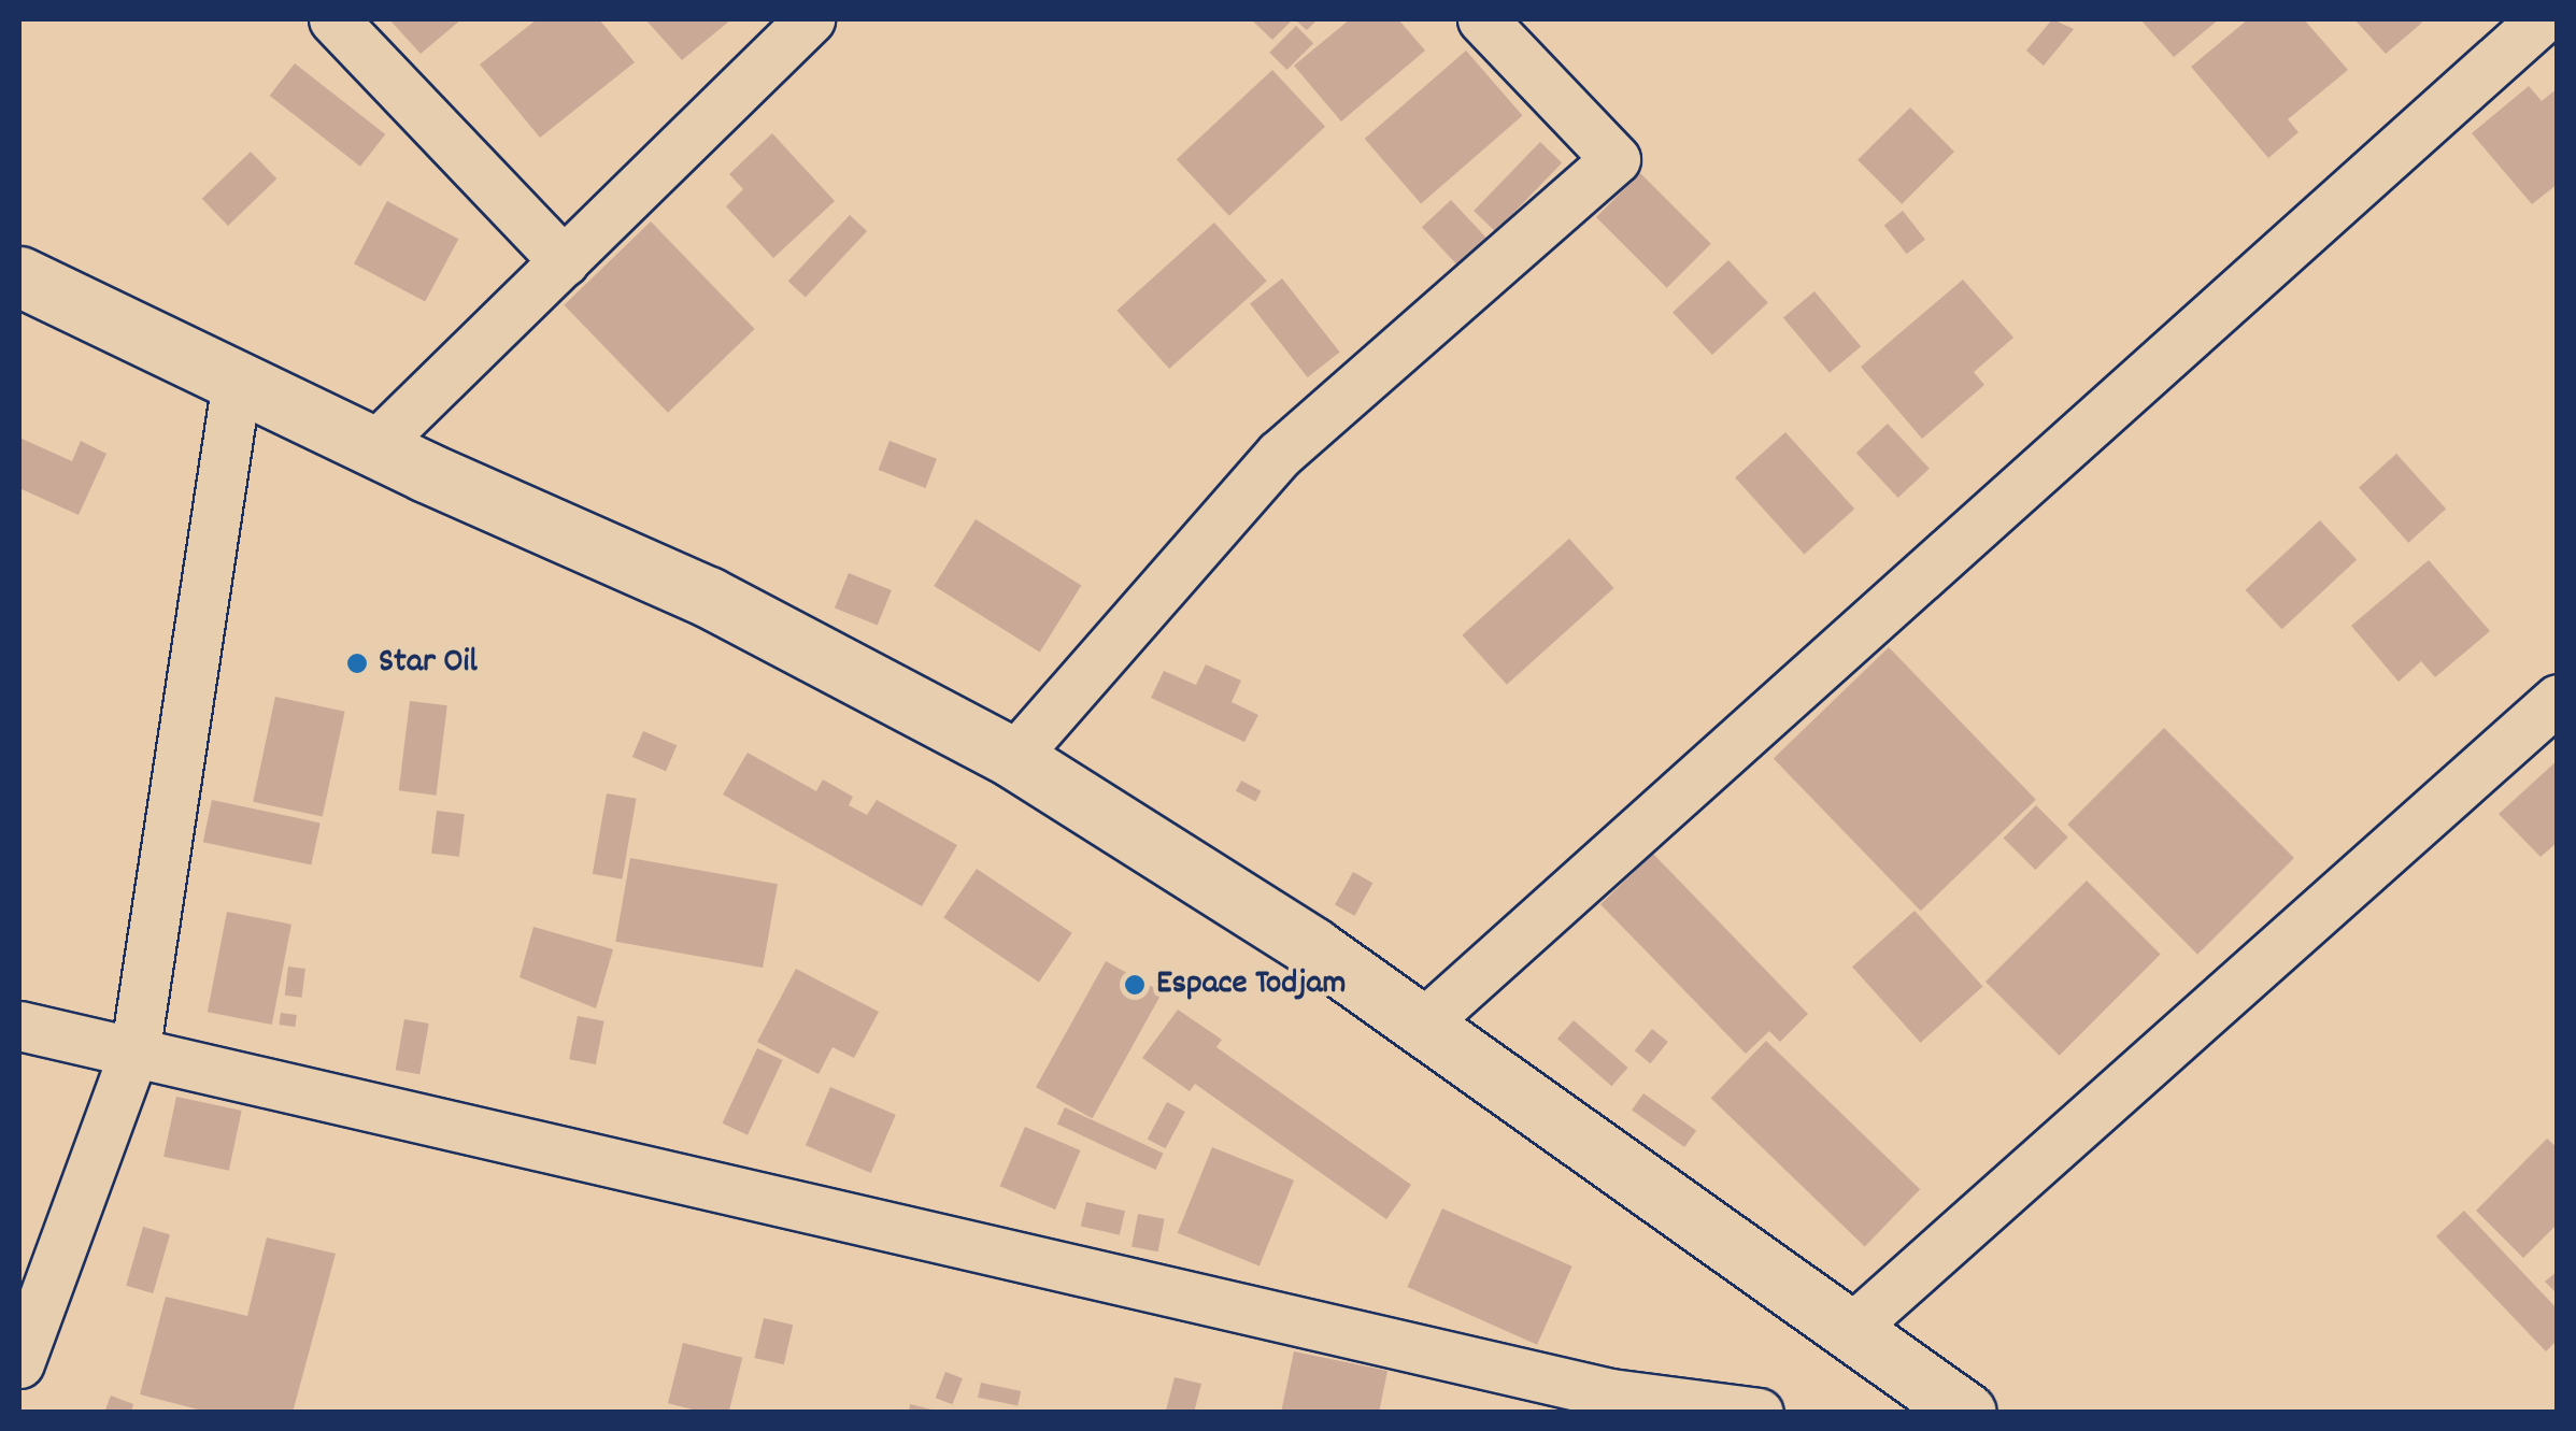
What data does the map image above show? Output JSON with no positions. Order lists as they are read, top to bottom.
{
  "places": ["Star Oil", "Espace Todjam"]
}
